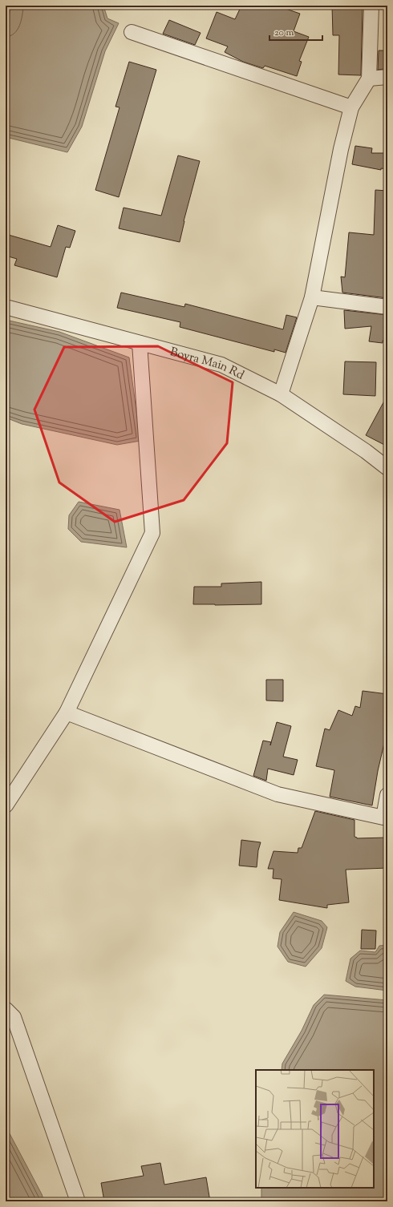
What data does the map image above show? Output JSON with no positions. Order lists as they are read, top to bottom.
{
  "streets": {
    "street": ["Boyra Main Rd"]
  },
  "scale_bar": "20 m"
}
